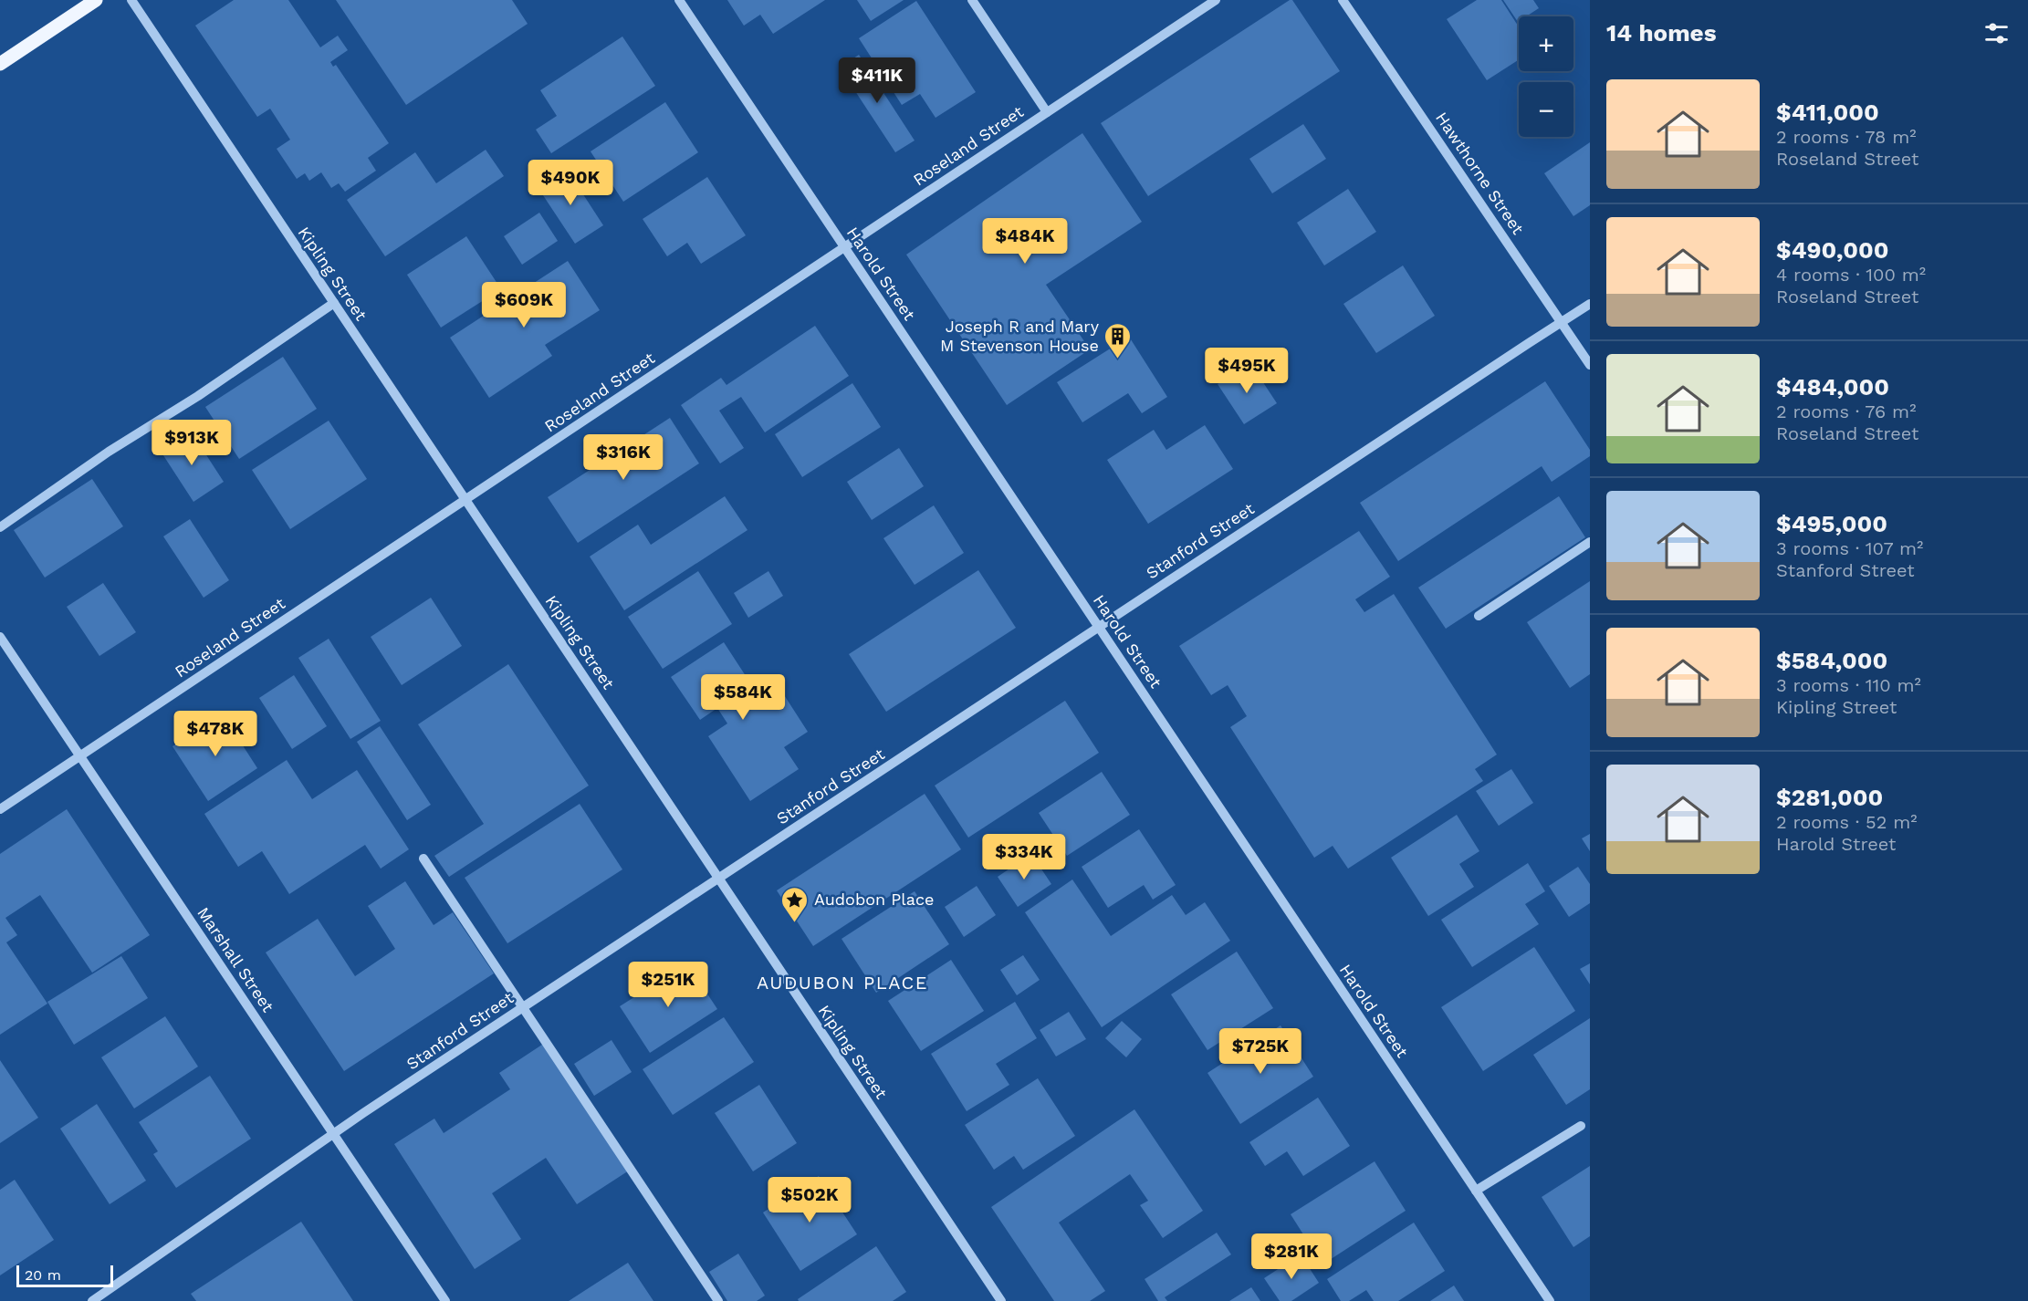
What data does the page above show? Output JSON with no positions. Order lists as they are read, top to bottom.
{
  "streets": {
    "street": [
      "Roseland Street",
      "Hawthorne Street",
      "Kipling Street",
      "Harold Street",
      "Stanford Street",
      "Marshall Street"
    ]
  },
  "crossings": [
    ["Roseland Street", "Kipling Street"],
    ["Roseland Street", "Harold Street"],
    ["Roseland Street", "Marshall Street"],
    ["Hawthorne Street", "Stanford Street"],
    ["Kipling Street", "Stanford Street"],
    ["Harold Street", "Stanford Street"],
    ["Stanford Street", "Marshall Street"]
  ],
  "districts": ["AUDUBON PLACE"],
  "places": {
    "building": ["Joseph R and Mary M Stevenson House"],
    "place": ["Audobon Place"]
  },
  "scale_bar": "20 m",
  "page": {
    "heading": "14 homes",
    "map_buttons": ["+", "−"],
    "price": [
      "$411K",
      "$490K",
      "$484K",
      "$609K",
      "$495K",
      "$913K",
      "$316K",
      "$584K",
      "$478K",
      "$334K",
      "$251K",
      "$725K",
      "$502K",
      "$281K"
    ],
    "list": [
      {
        "name": "$411,000",
        "note": "2 rooms · 78 m² · Roseland Street"
      },
      {
        "name": "$490,000",
        "note": "4 rooms · 100 m² · Roseland Street"
      },
      {
        "name": "$484,000",
        "note": "2 rooms · 76 m² · Roseland Street"
      },
      {
        "name": "$495,000",
        "note": "3 rooms · 107 m² · Stanford Street"
      },
      {
        "name": "$584,000",
        "note": "3 rooms · 110 m² · Kipling Street"
      },
      {
        "name": "$281,000",
        "note": "2 rooms · 52 m² · Harold Street"
      }
    ],
    "scale": "20 m"
  }
}
